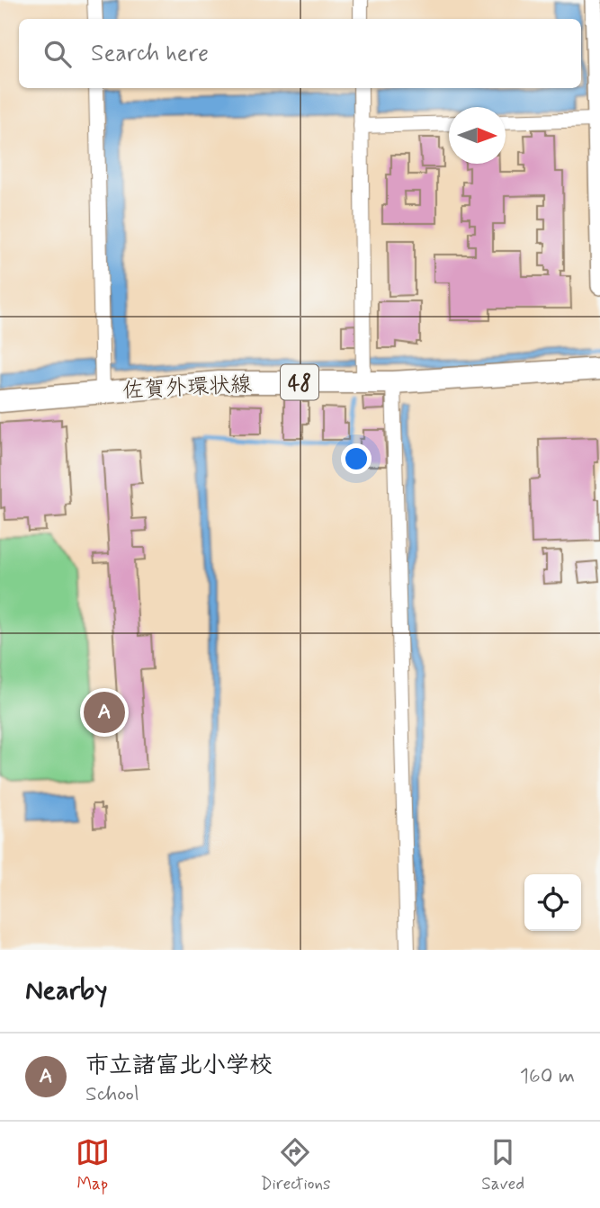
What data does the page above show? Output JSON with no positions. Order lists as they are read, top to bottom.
{
  "streets": {
    "main road": ["48", "佐賀外環状線"]
  },
  "north": "right",
  "page": {
    "search": "Search here",
    "pins": "A",
    "heading": "Nearby",
    "list": [
      {
        "mark": "A",
        "name": "市立諸富北小学校",
        "note": "School",
        "value": "160 m"
      }
    ],
    "nav": ["Map", "Directions", "Saved"]
  }
}
